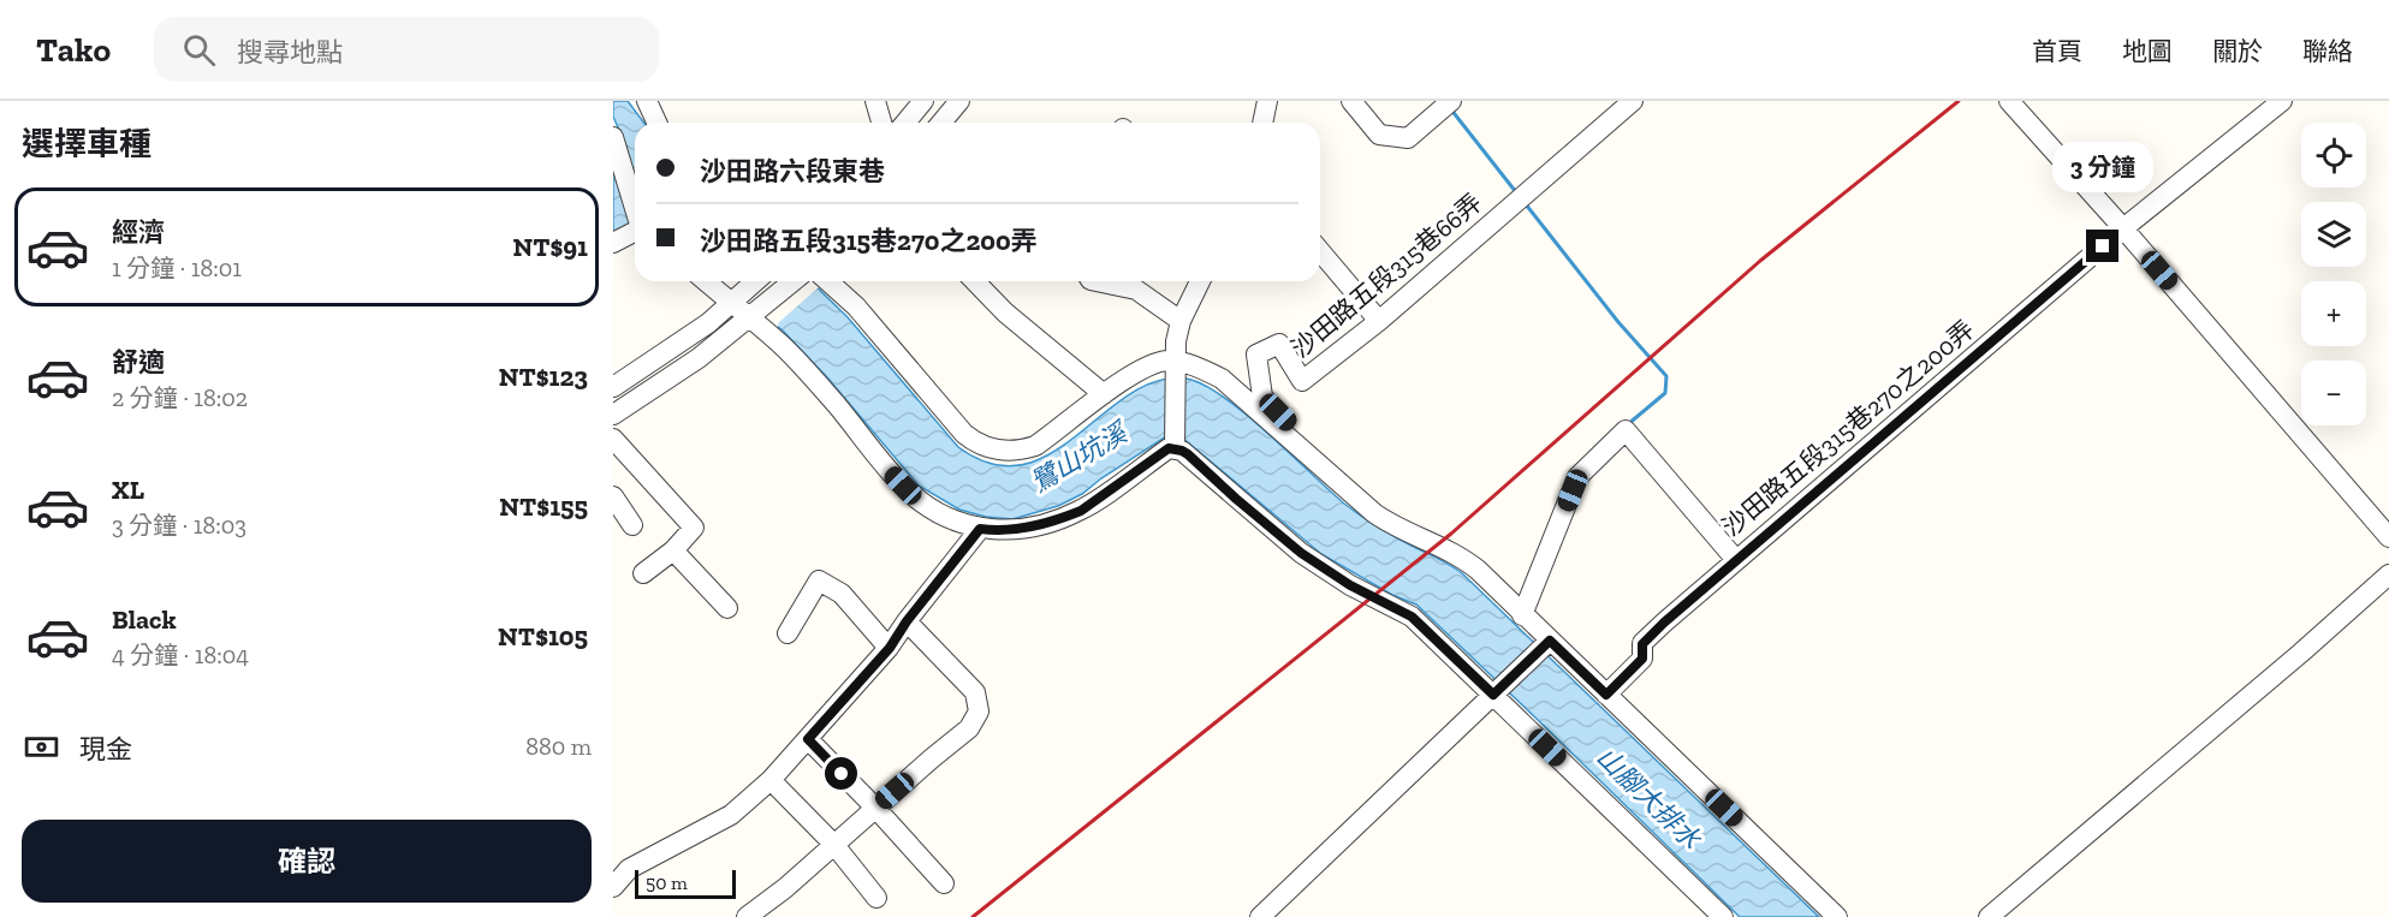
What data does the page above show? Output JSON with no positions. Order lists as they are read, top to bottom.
{
  "streets": {
    "street": ["沙田路五段315巷66弄", "沙田路五段315巷270之200弄"]
  },
  "water": ["鷺山坑溪", "山腳大排水"],
  "scale_bar": "50 m",
  "page": {
    "header": "Tako",
    "search": "搜尋地點",
    "nav": [
      "首頁",
      "地圖",
      "關於",
      "聯絡"
    ],
    "heading": "選擇車種",
    "map_buttons": ["+", "−"],
    "banner": ["沙田路六段東巷", "沙田路五段315巷270之200弄"],
    "bubble": "3 分鐘",
    "list": [
      {
        "name": "經濟",
        "note": "1 分鐘 · 18:01",
        "value": "NT$91"
      },
      {
        "name": "舒適",
        "note": "2 分鐘 · 18:02",
        "value": "NT$123"
      },
      {
        "name": "XL",
        "note": "3 分鐘 · 18:03",
        "value": "NT$155"
      },
      {
        "name": "Black",
        "note": "4 分鐘 · 18:04",
        "value": "NT$105"
      }
    ],
    "pay": ["現金", "880 m"],
    "buttons": "確認",
    "scale": "50 m"
  }
}
